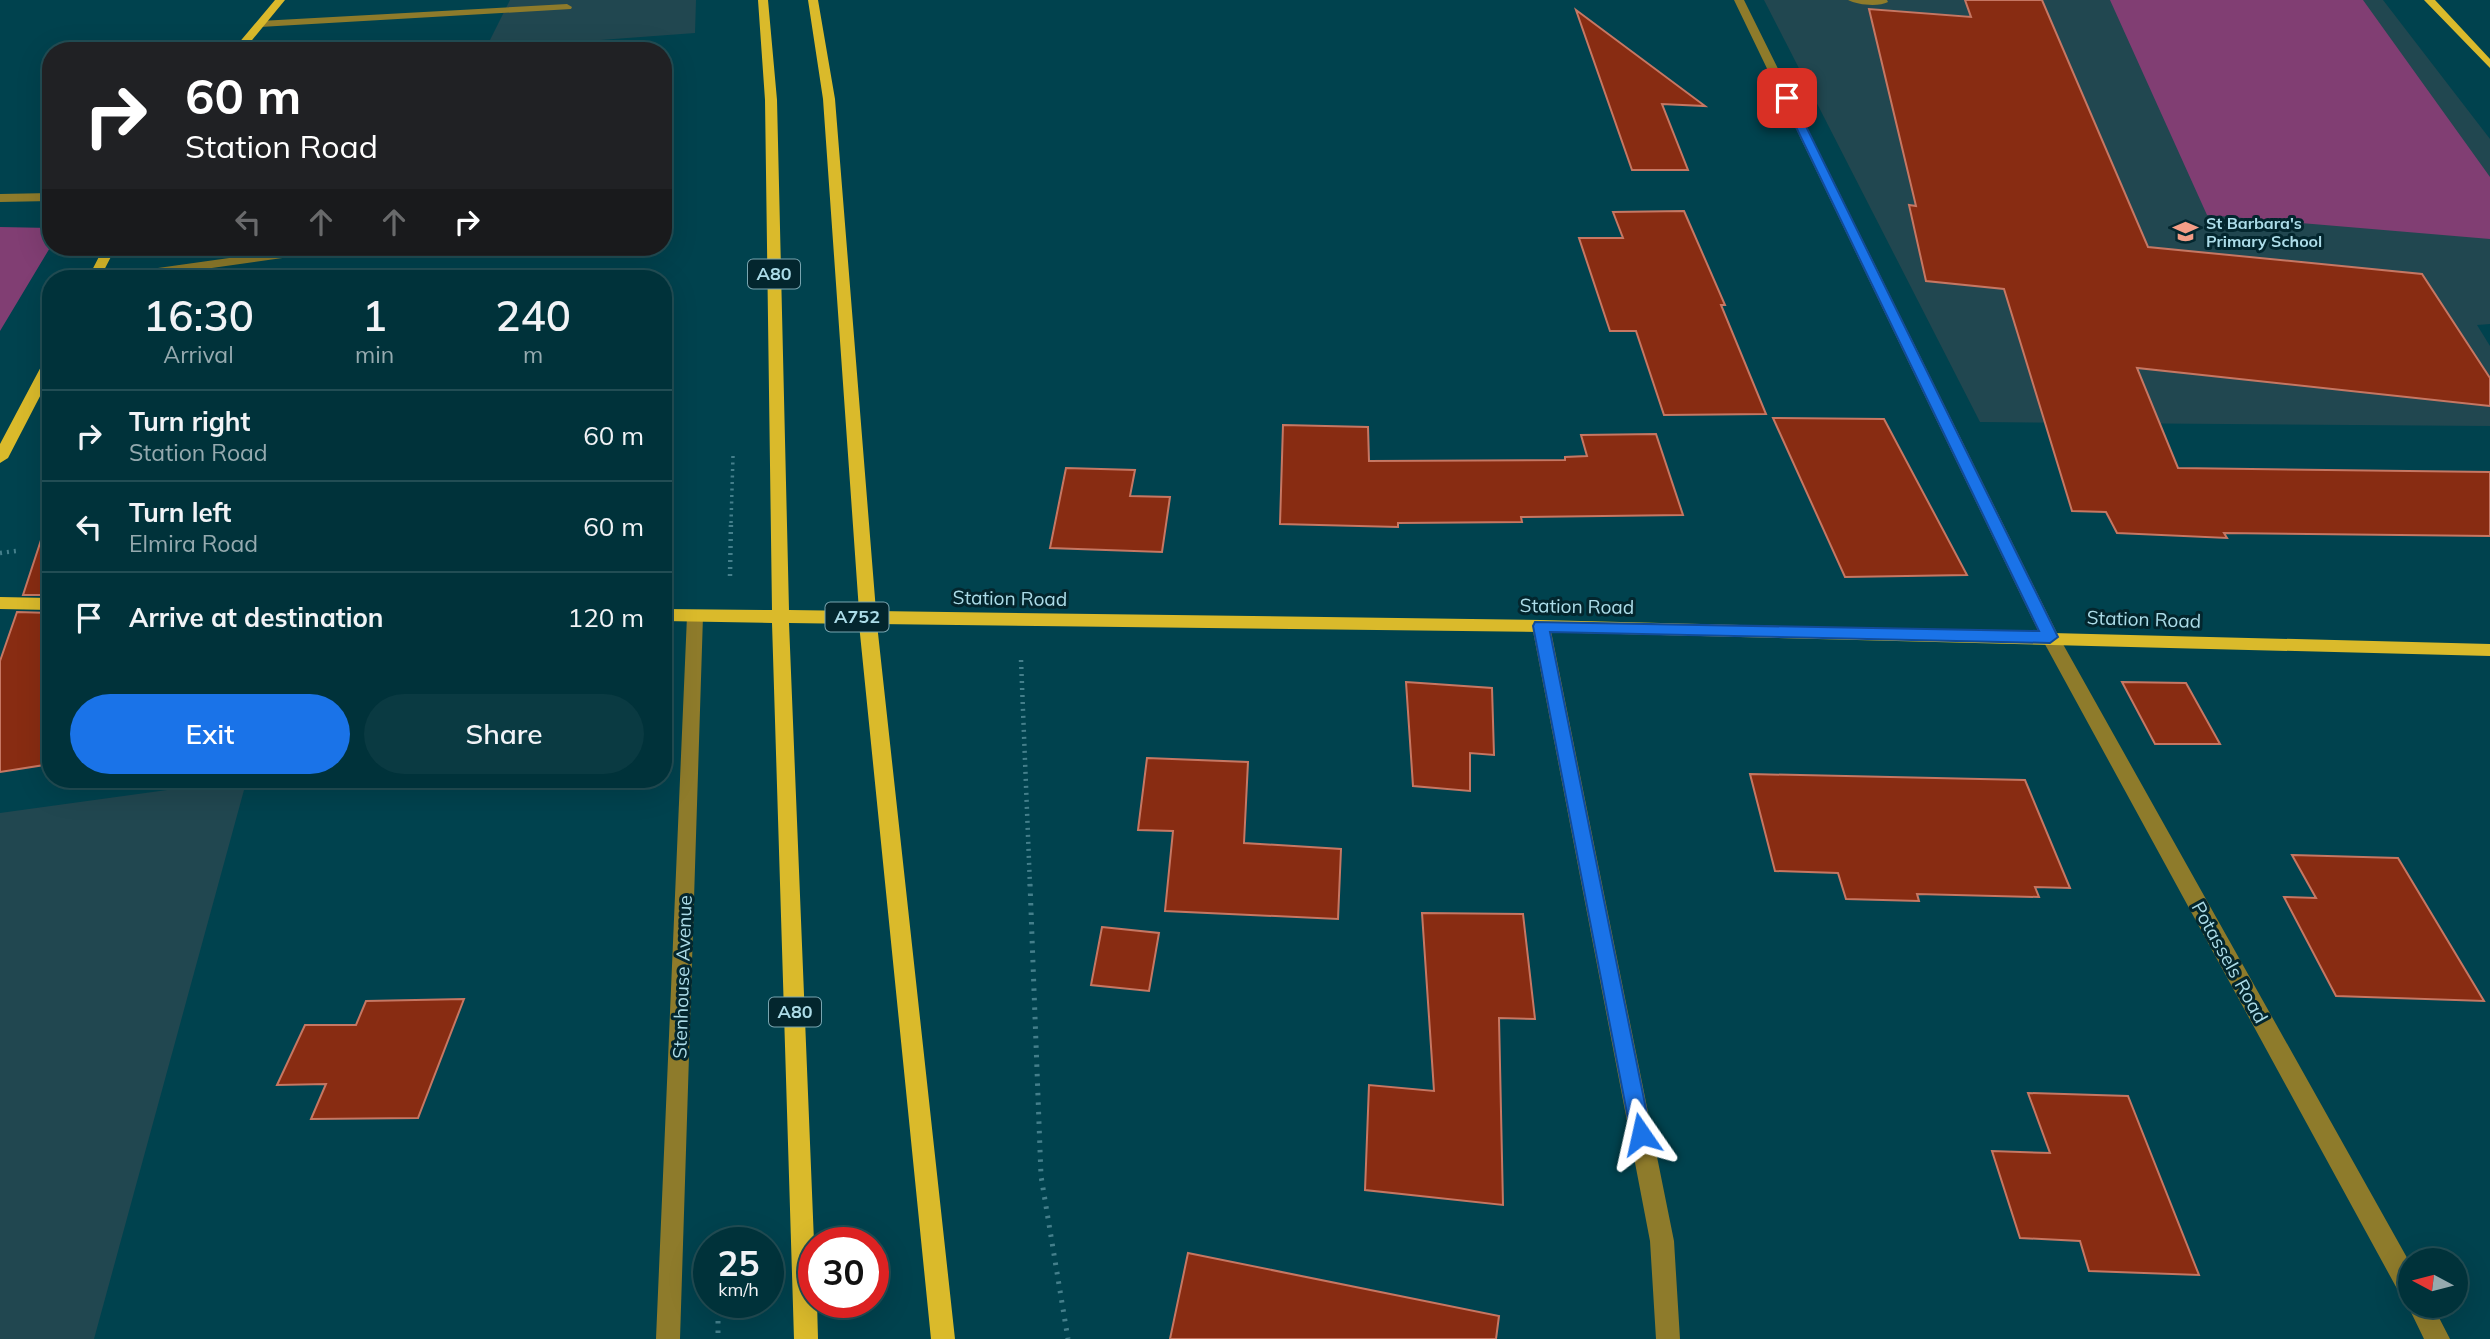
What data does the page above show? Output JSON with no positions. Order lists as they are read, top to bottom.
{
  "streets": {
    "main road": ["A80", "Station Road", "A752"],
    "street": ["Potassels Road", "Stenhouse Avenue"]
  },
  "crossings": [
    ["Station Road", "Potassels Road"],
    ["Station Road", "Stenhouse Avenue"]
  ],
  "places": {
    "school or university": ["St Barbara's Primary School"]
  },
  "north": "left",
  "page": {
    "turn": ["60 m", "Station Road"],
    "eta": [
      "16:30",
      "Arrival",
      "1",
      "min",
      "240",
      "m"
    ],
    "list": [
      {
        "name": "Turn right",
        "note": "Station Road",
        "value": "60 m"
      },
      {
        "name": "Turn left",
        "note": "Elmira Road",
        "value": "60 m"
      },
      {
        "name": "Arrive at destination",
        "value": "120 m"
      }
    ],
    "buttons": ["Exit", "Share"],
    "speed": "25 km/h",
    "limit": "30"
  }
}
